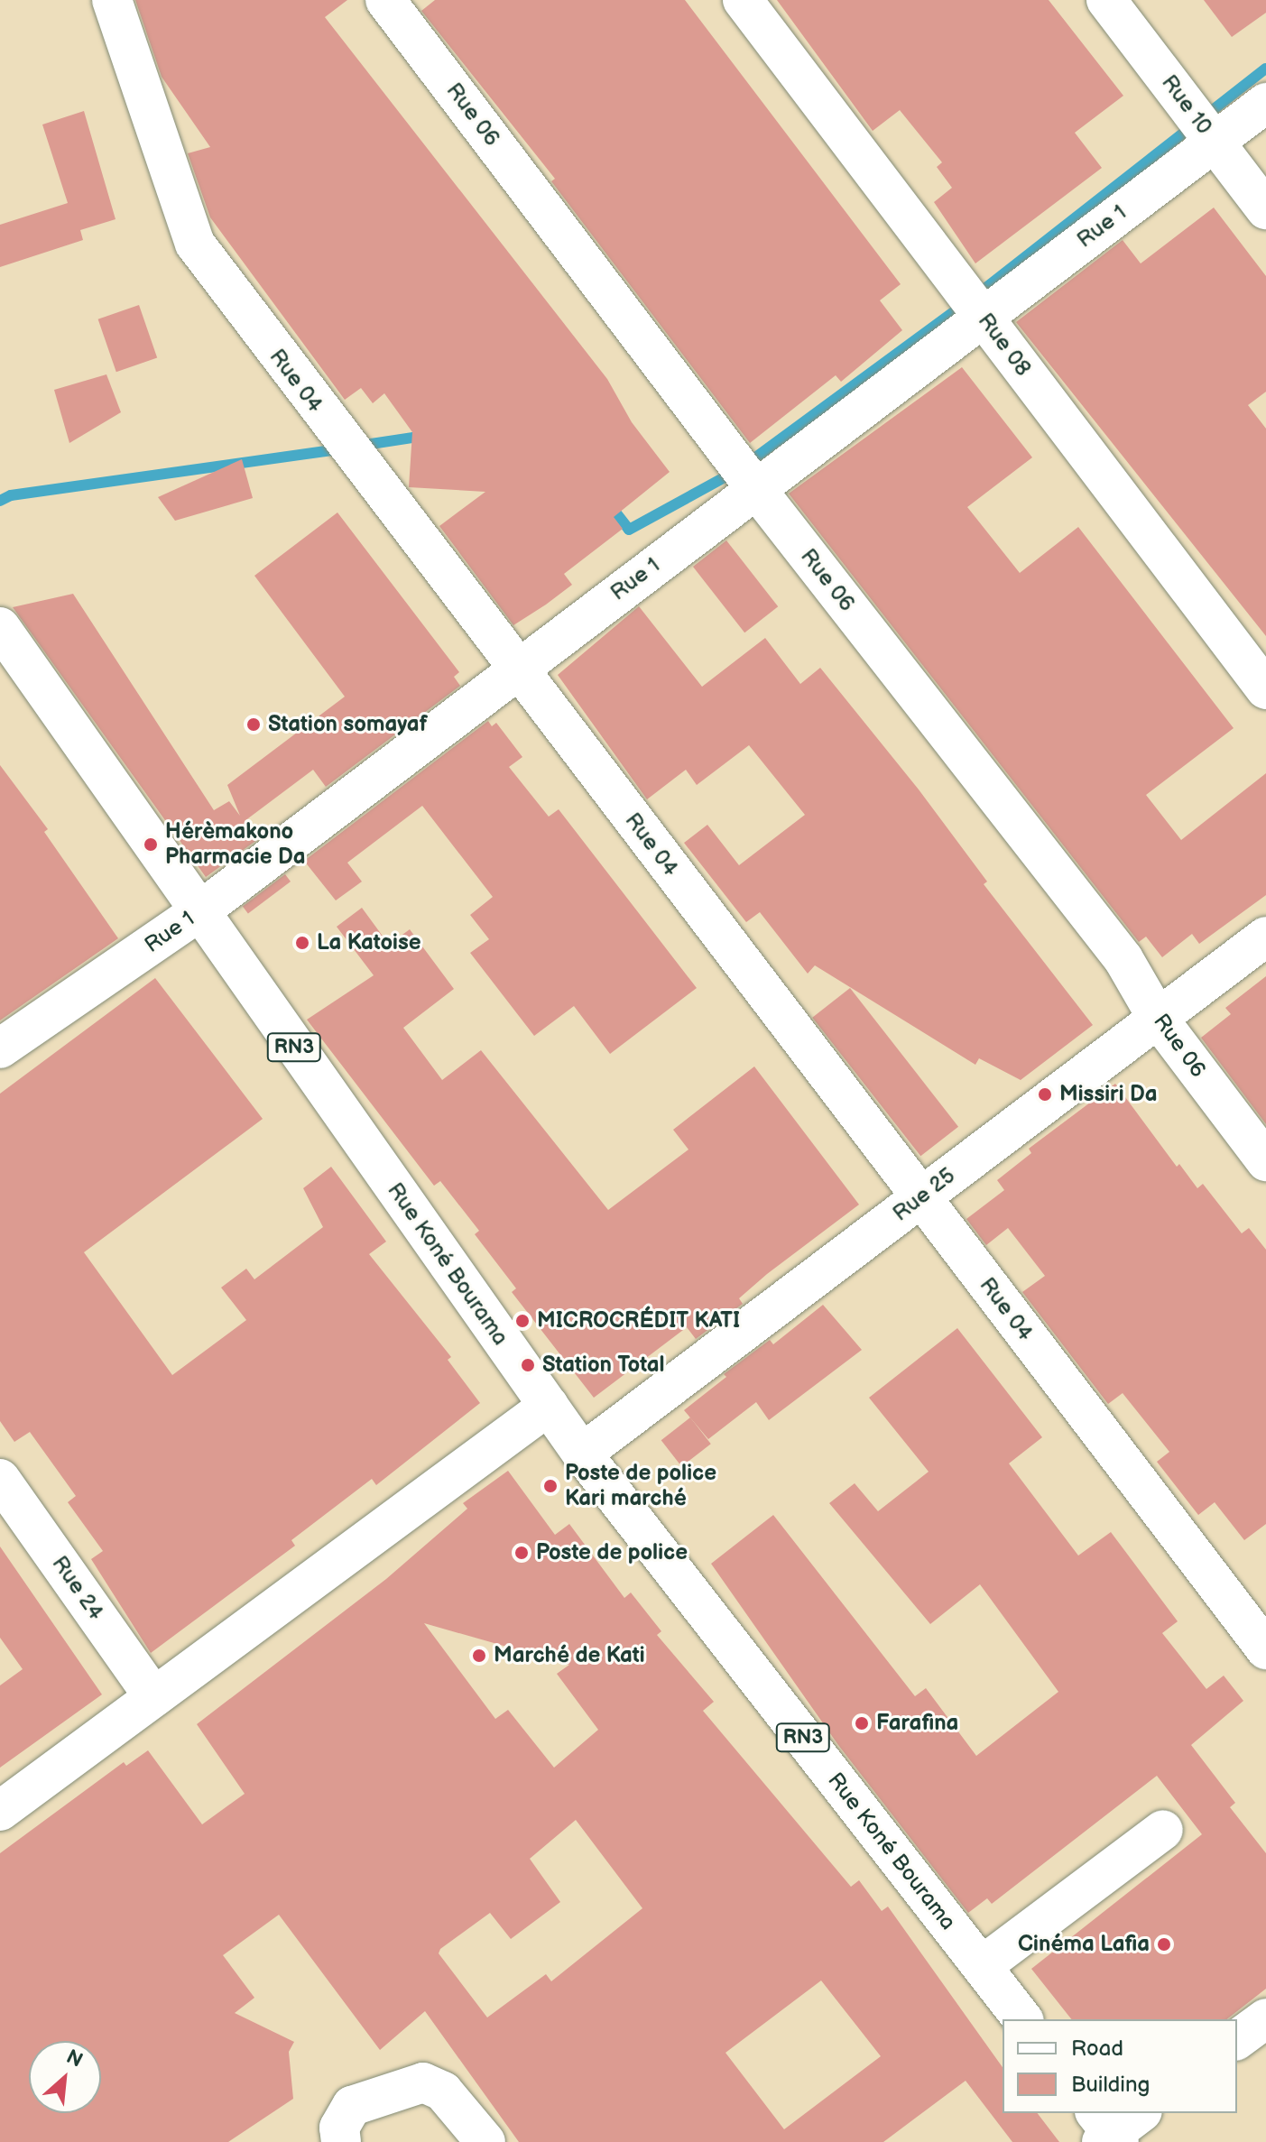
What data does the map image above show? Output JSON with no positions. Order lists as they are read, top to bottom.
{
  "streets": {
    "main road": [
      "Rue 10",
      "Rue 06",
      "Rue 1",
      "Rue 08",
      "Rue 04",
      "RN3",
      "Rue 25",
      "Rue Koné Bourama",
      "Rue 24"
    ]
  },
  "crossings": [
    ["Rue 10", "Rue 1"],
    ["Rue 06", "Rue 1"],
    ["Rue 06", "Rue 25"],
    ["Rue 1", "Rue 08"],
    ["Rue 1", "Rue 04"],
    ["Rue 1", "Rue Koné Bourama"],
    ["Rue 04", "Rue 25"],
    ["Rue 25", "Rue Koné Bourama"]
  ],
  "places": [
    "Station somayaf",
    "Hérèmakono Pharmacie Da",
    "La Katoise",
    "Missiri Da",
    "MICROCRÉDIT KATI",
    "Station Total",
    "Poste de police Kari marché",
    "Poste de police",
    "Marché de Kati",
    "Farafina",
    "Cinéma Lafia"
  ],
  "legend": ["Road", "Building"],
  "north": "top right"
}
